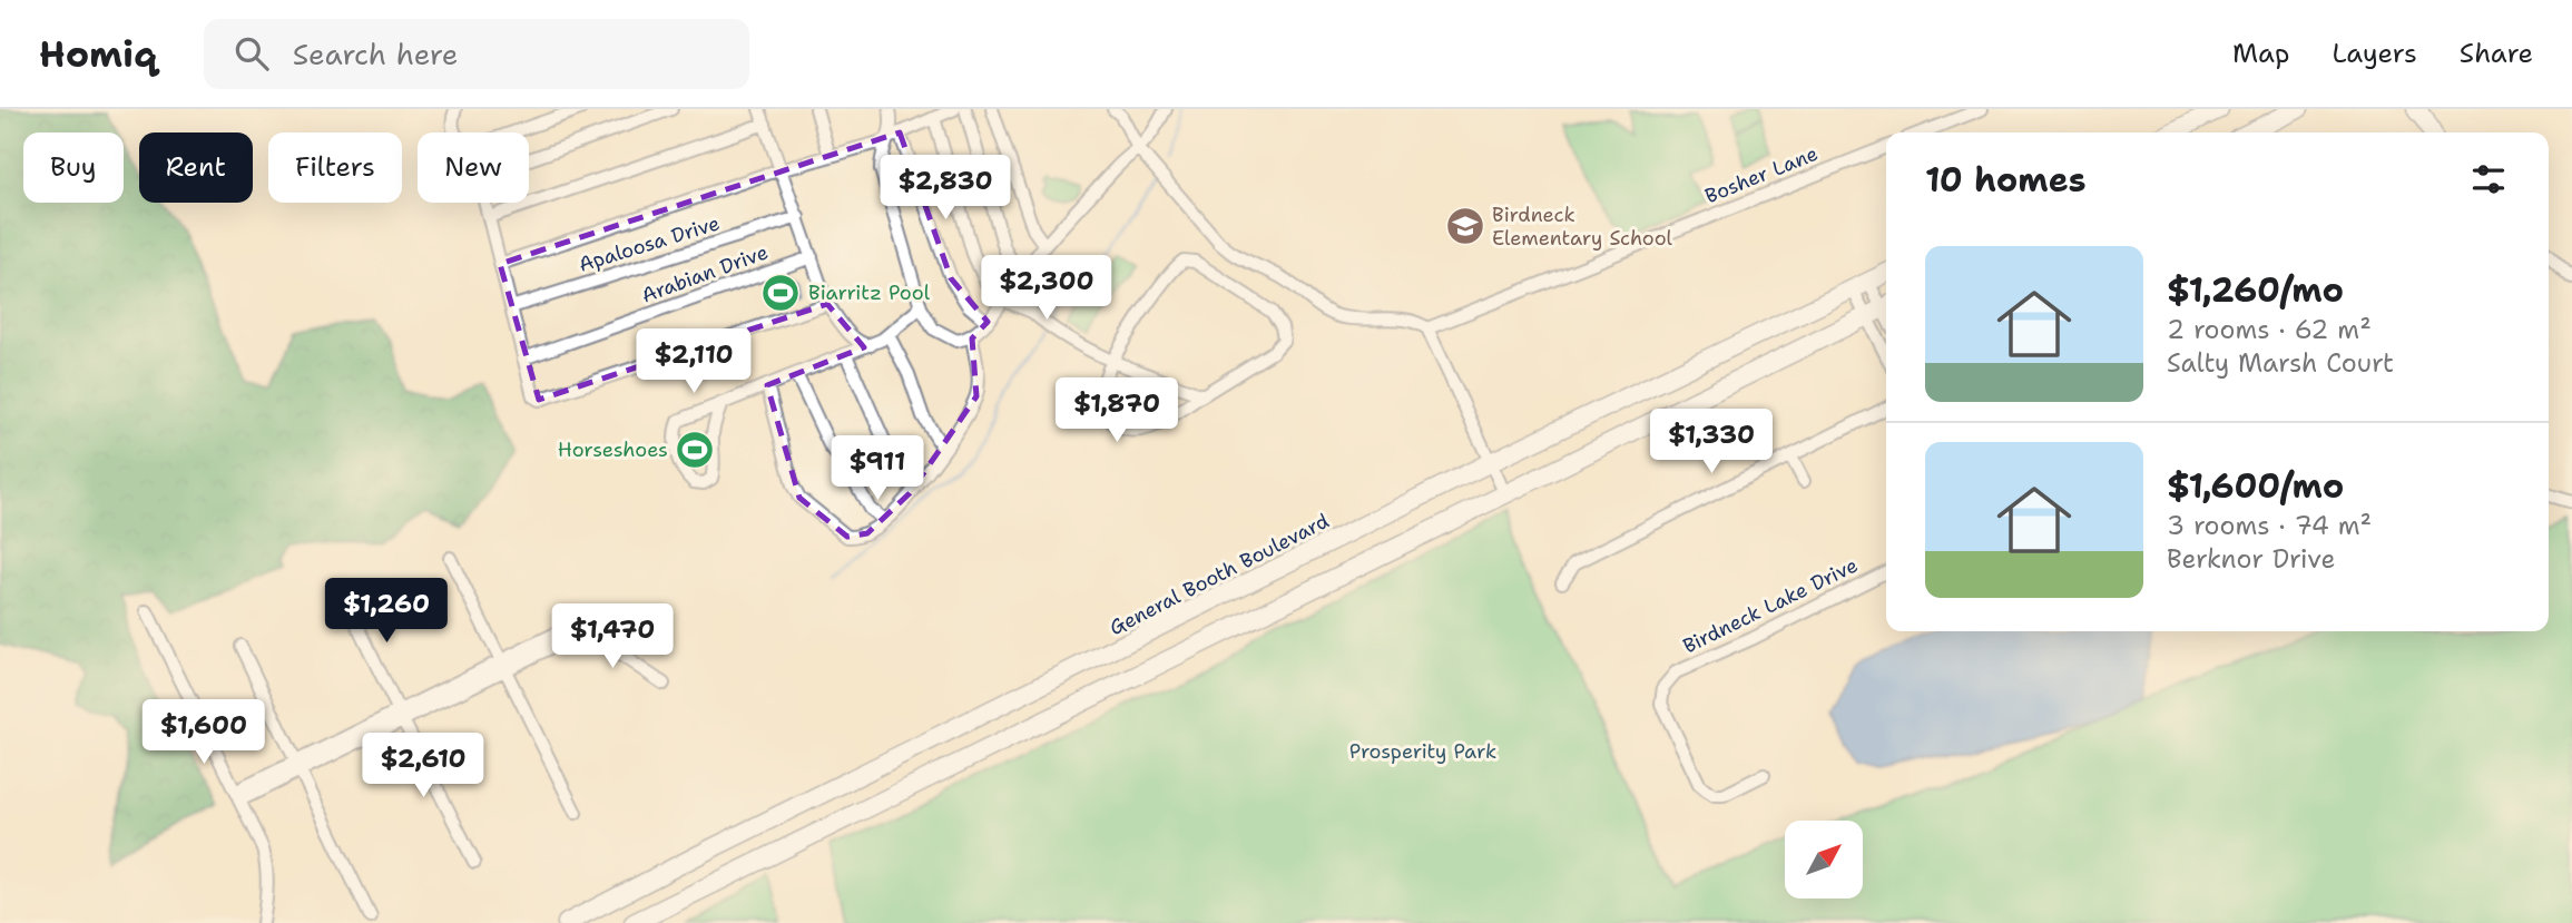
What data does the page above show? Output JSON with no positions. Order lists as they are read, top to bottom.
{
  "streets": {
    "highway": ["General Booth Boulevard"],
    "street": [
      "Bosher Lane",
      "Apaloosa Drive",
      "Arabian Drive",
      "Birdneck Lake Drive"
    ]
  },
  "parks": ["Prosperity Park"],
  "places": {
    "school or university": ["Birdneck Elementary School"],
    "sports": ["Biarritz Pool", "Horseshoes"]
  },
  "north": "top right",
  "page": {
    "header": "Homiq",
    "search": "Search here",
    "nav": ["Map", "Layers", "Share"],
    "chip": [
      "Buy",
      "Rent",
      "Filters",
      "New"
    ],
    "heading": "10 homes",
    "price": [
      "$2,830",
      "$2,300",
      "$2,110",
      "$1,870",
      "$1,330",
      "$911",
      "$1,260",
      "$1,470",
      "$1,600",
      "$2,610"
    ],
    "list": [
      {
        "name": "$1,260/mo",
        "note": "2 rooms · 62 m² · Salty Marsh Court"
      },
      {
        "name": "$1,600/mo",
        "note": "3 rooms · 74 m² · Berknor Drive"
      }
    ]
  }
}
